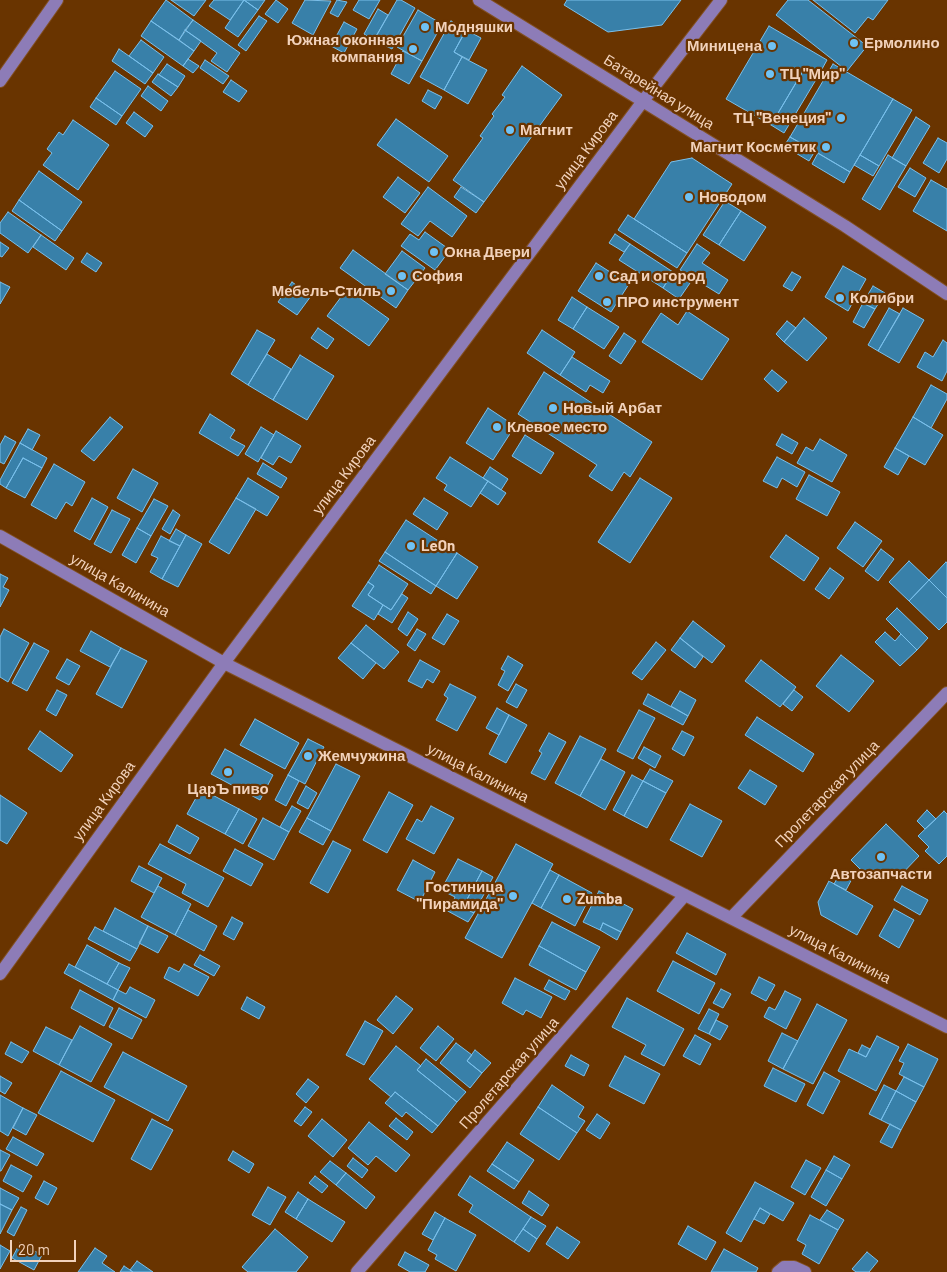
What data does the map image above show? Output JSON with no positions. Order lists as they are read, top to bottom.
{
  "streets": {
    "street": [
      "Батарейная улица",
      "улица Кирова",
      "улица Калинина",
      "Пролетарская улица"
    ]
  },
  "crossings": [
    ["Батарейная улица", "улица Кирова"],
    ["улица Кирова", "улица Калинина"],
    ["улица Калинина", "Пролетарская улица"]
  ],
  "places": [
    "Модняшки",
    "Ермолино",
    "Миницена",
    "Южная оконная компания",
    "ТЦ \"Мир\"",
    "ТЦ \"Венеция\"",
    "Магнит",
    "Магнит Косметик",
    "Новодом",
    "Окна Двери",
    "София",
    "Сад и огород",
    "Мебель-Стиль",
    "Колибри",
    "ПРО инструмент",
    "Новый Арбат",
    "Клевое место",
    "LeOn",
    "Жемчужина",
    "ЦарЪ пиво",
    "Автозапчасти",
    "Гостиница \"Пирамида\"",
    "Zumba"
  ],
  "scale_bar": "20 m"
}
